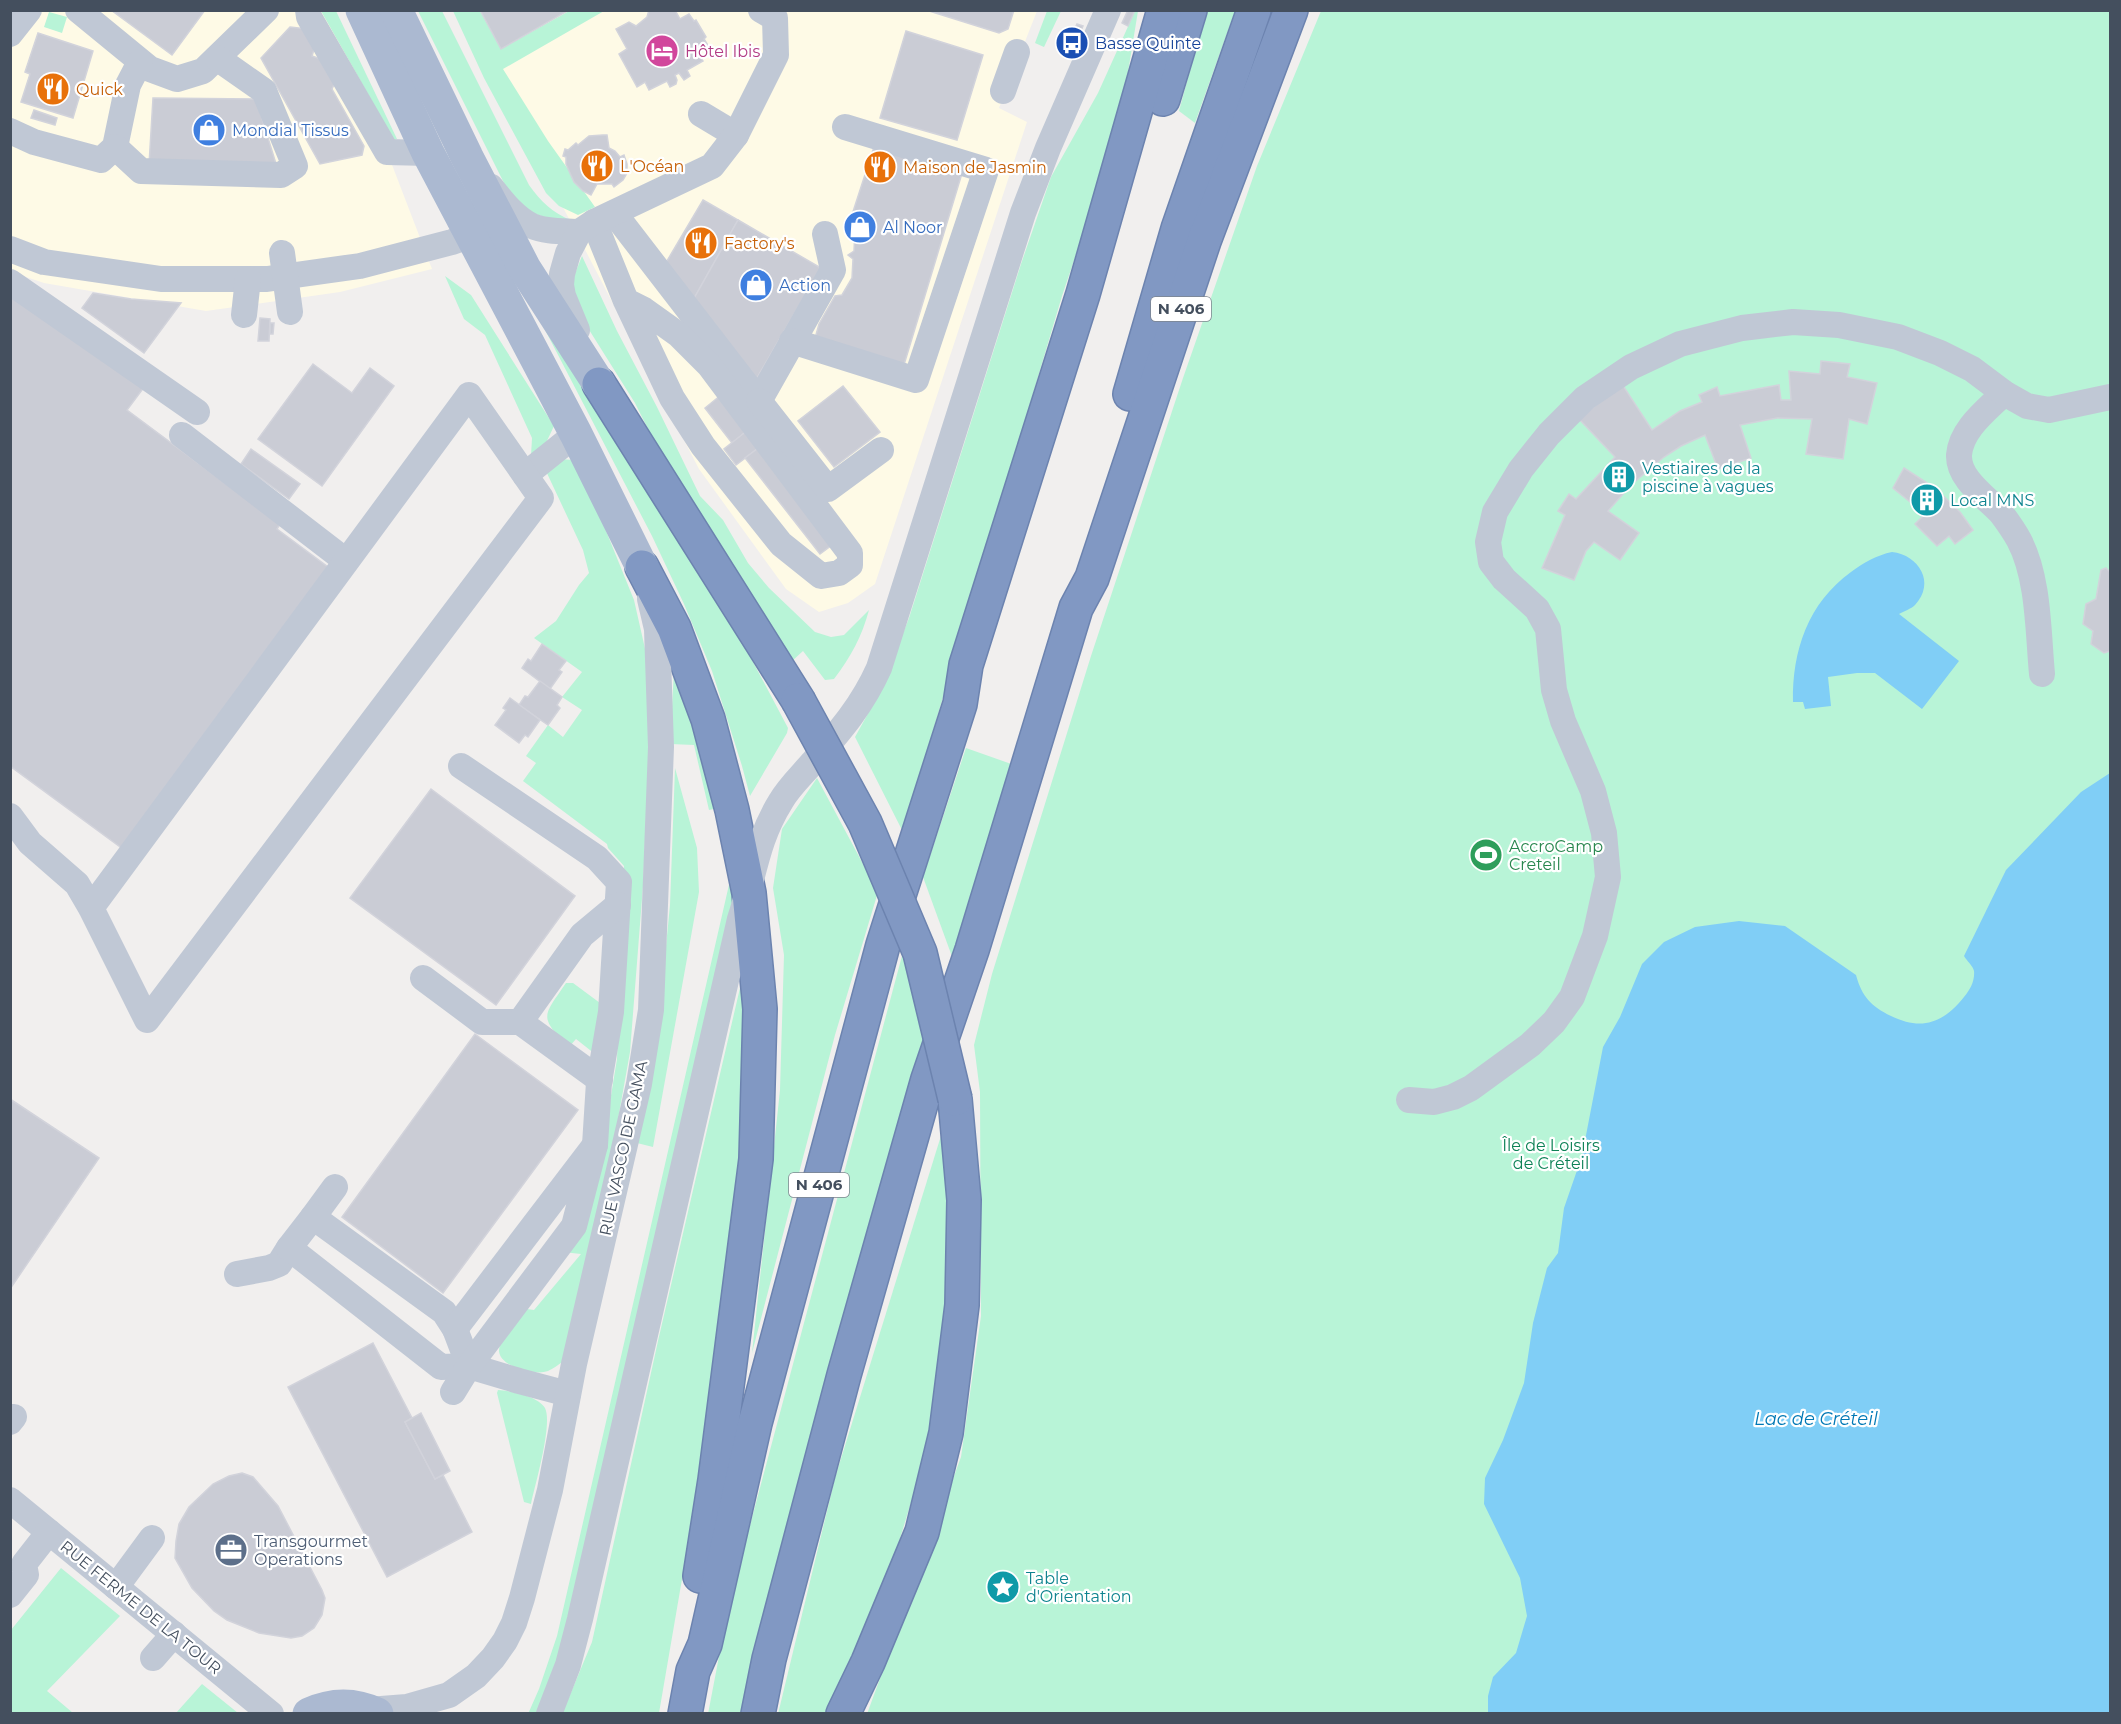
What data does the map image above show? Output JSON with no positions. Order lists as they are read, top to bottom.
{
  "streets": {
    "highway": ["N 406"],
    "street": ["RUE VASCO DE GAMA", "RUE FERME DE LA TOUR"]
  },
  "water": ["Lac de Créteil"],
  "parks": ["Île de Loisirs de Créteil"],
  "places": {
    "bus stop": ["Basse Quinte"],
    "hotel": ["Hôtel Ibis"],
    "restaurant": [
      "Quick",
      "L'Océan",
      "Maison de Jasmin",
      "Factory's"
    ],
    "shop": ["Mondial Tissus", "Al Noor", "Action"],
    "building": ["Vestiaires de la piscine à vagues", "Local MNS"],
    "sports": ["AccroCamp Creteil"],
    "office": ["Transgourmet Operations"],
    "place": ["Table d'Orientation"]
  }
}
